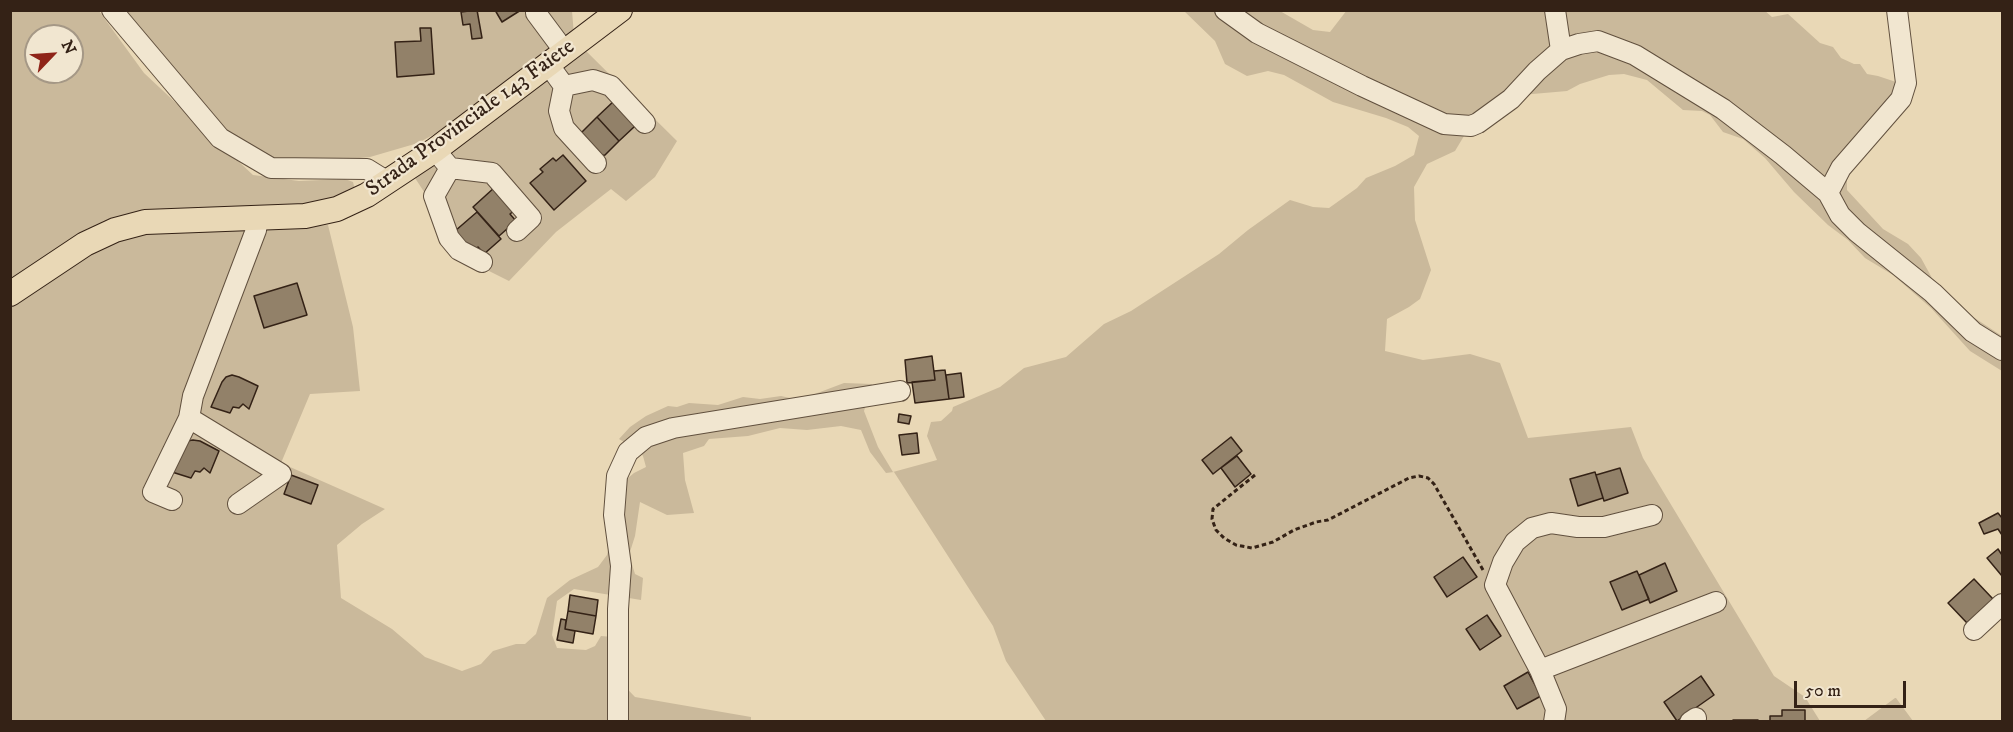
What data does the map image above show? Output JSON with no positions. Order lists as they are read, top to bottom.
{
  "streets": {
    "main road": ["Strada Provinciale 143 Faiete"]
  },
  "scale_bar": "50 m",
  "north": "top right"
}
